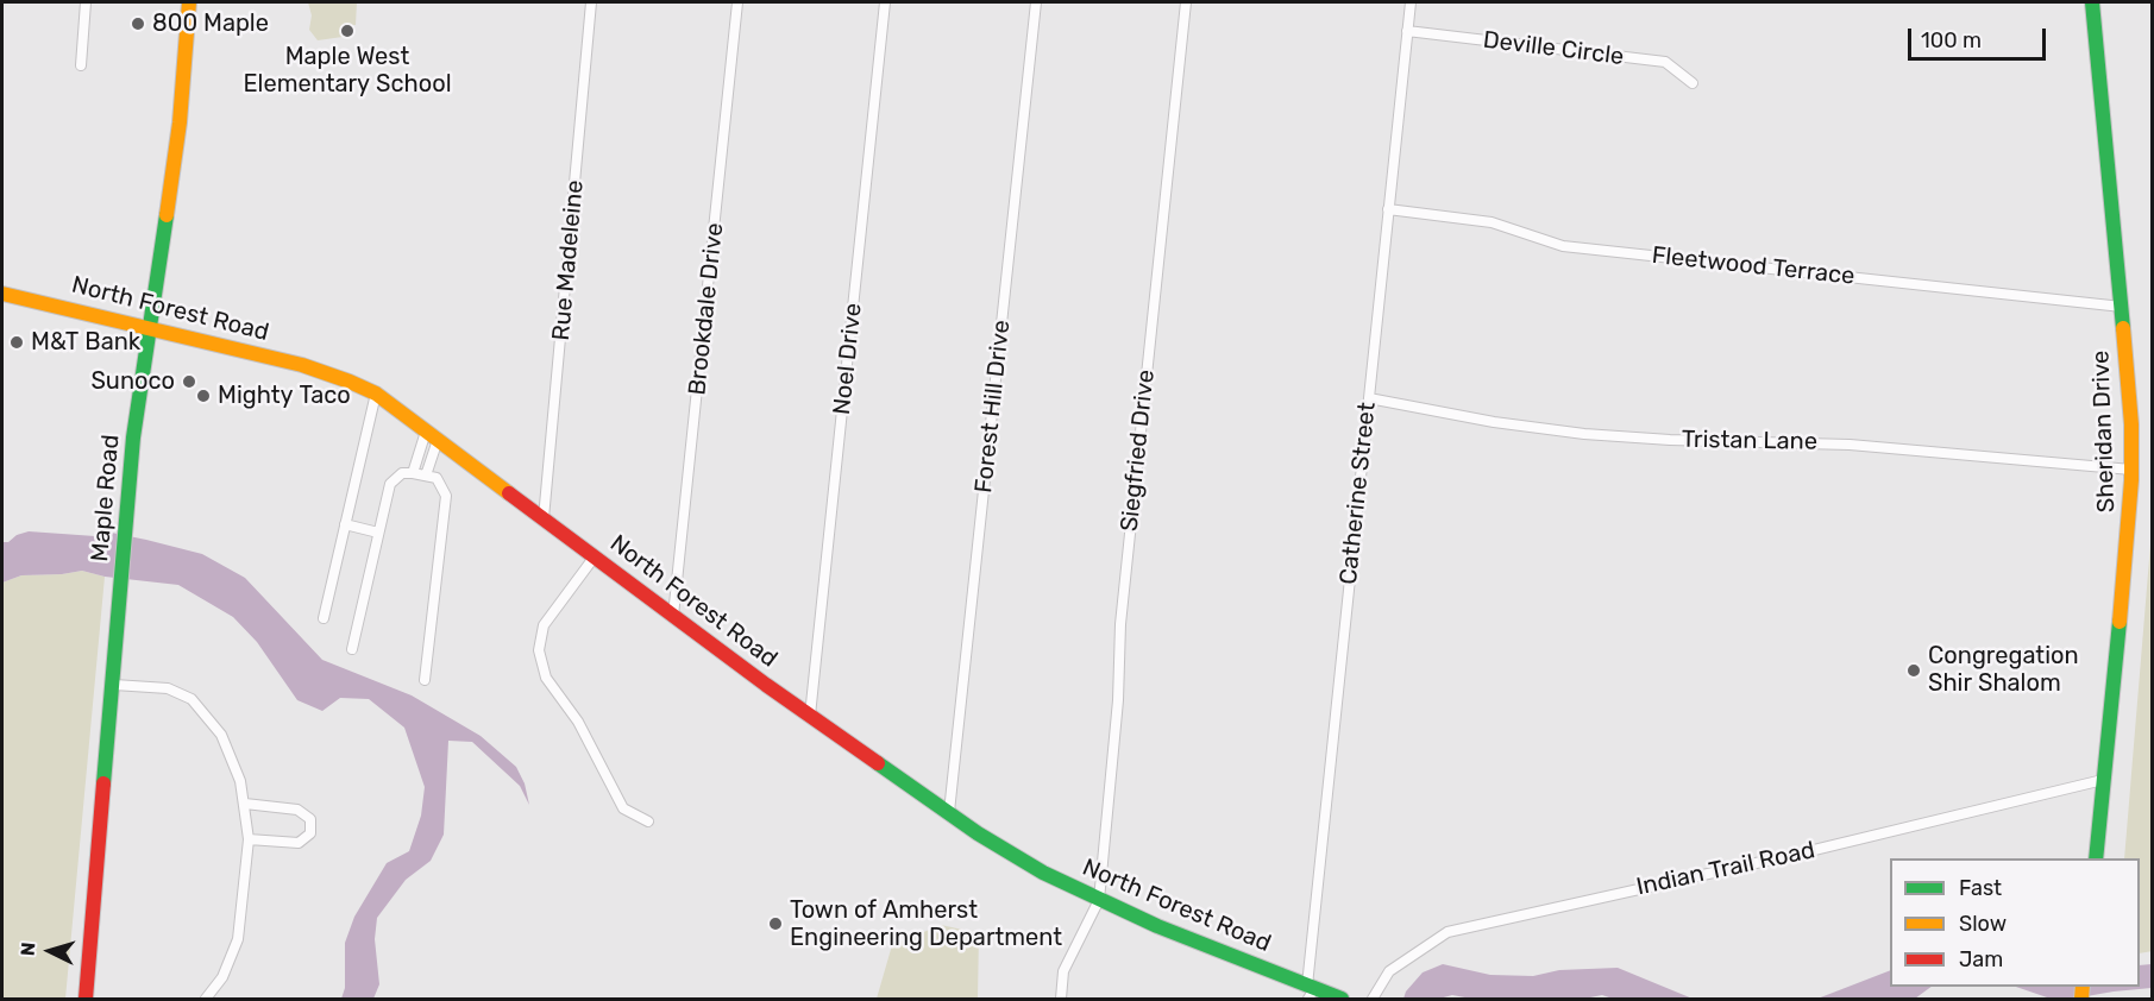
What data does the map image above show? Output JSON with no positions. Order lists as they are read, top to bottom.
{
  "streets": {
    "main road": ["North Forest Road", "Sheridan Drive", "Maple Road"],
    "street": [
      "Deville Circle",
      "Rue Madeleine",
      "Fleetwood Terrace",
      "Brookdale Drive",
      "Noel Drive",
      "Forest Hill Drive",
      "Tristan Lane",
      "Siegfried Drive",
      "Catherine Street",
      "Indian Trail Road"
    ]
  },
  "crossings": [
    ["Deville Circle", "Catherine Street"],
    ["Rue Madeleine", "North Forest Road"],
    ["Fleetwood Terrace", "Sheridan Drive"],
    ["Fleetwood Terrace", "Catherine Street"],
    ["North Forest Road", "Brookdale Drive"],
    ["North Forest Road", "Noel Drive"],
    ["North Forest Road", "Forest Hill Drive"],
    ["North Forest Road", "Siegfried Drive"],
    ["North Forest Road", "Catherine Street"],
    ["North Forest Road", "Maple Road"],
    ["Sheridan Drive", "Tristan Lane"],
    ["Sheridan Drive", "Indian Trail Road"],
    ["Tristan Lane", "Catherine Street"]
  ],
  "places": [
    "800 Maple",
    "Maple West Elementary School",
    "M&T Bank",
    "Sunoco",
    "Mighty Taco",
    "Congregation Shir Shalom",
    "Town of Amherst Engineering Department"
  ],
  "legend": ["Fast", "Slow", "Jam"],
  "scale_bar": "100 m",
  "north": "left"
}
